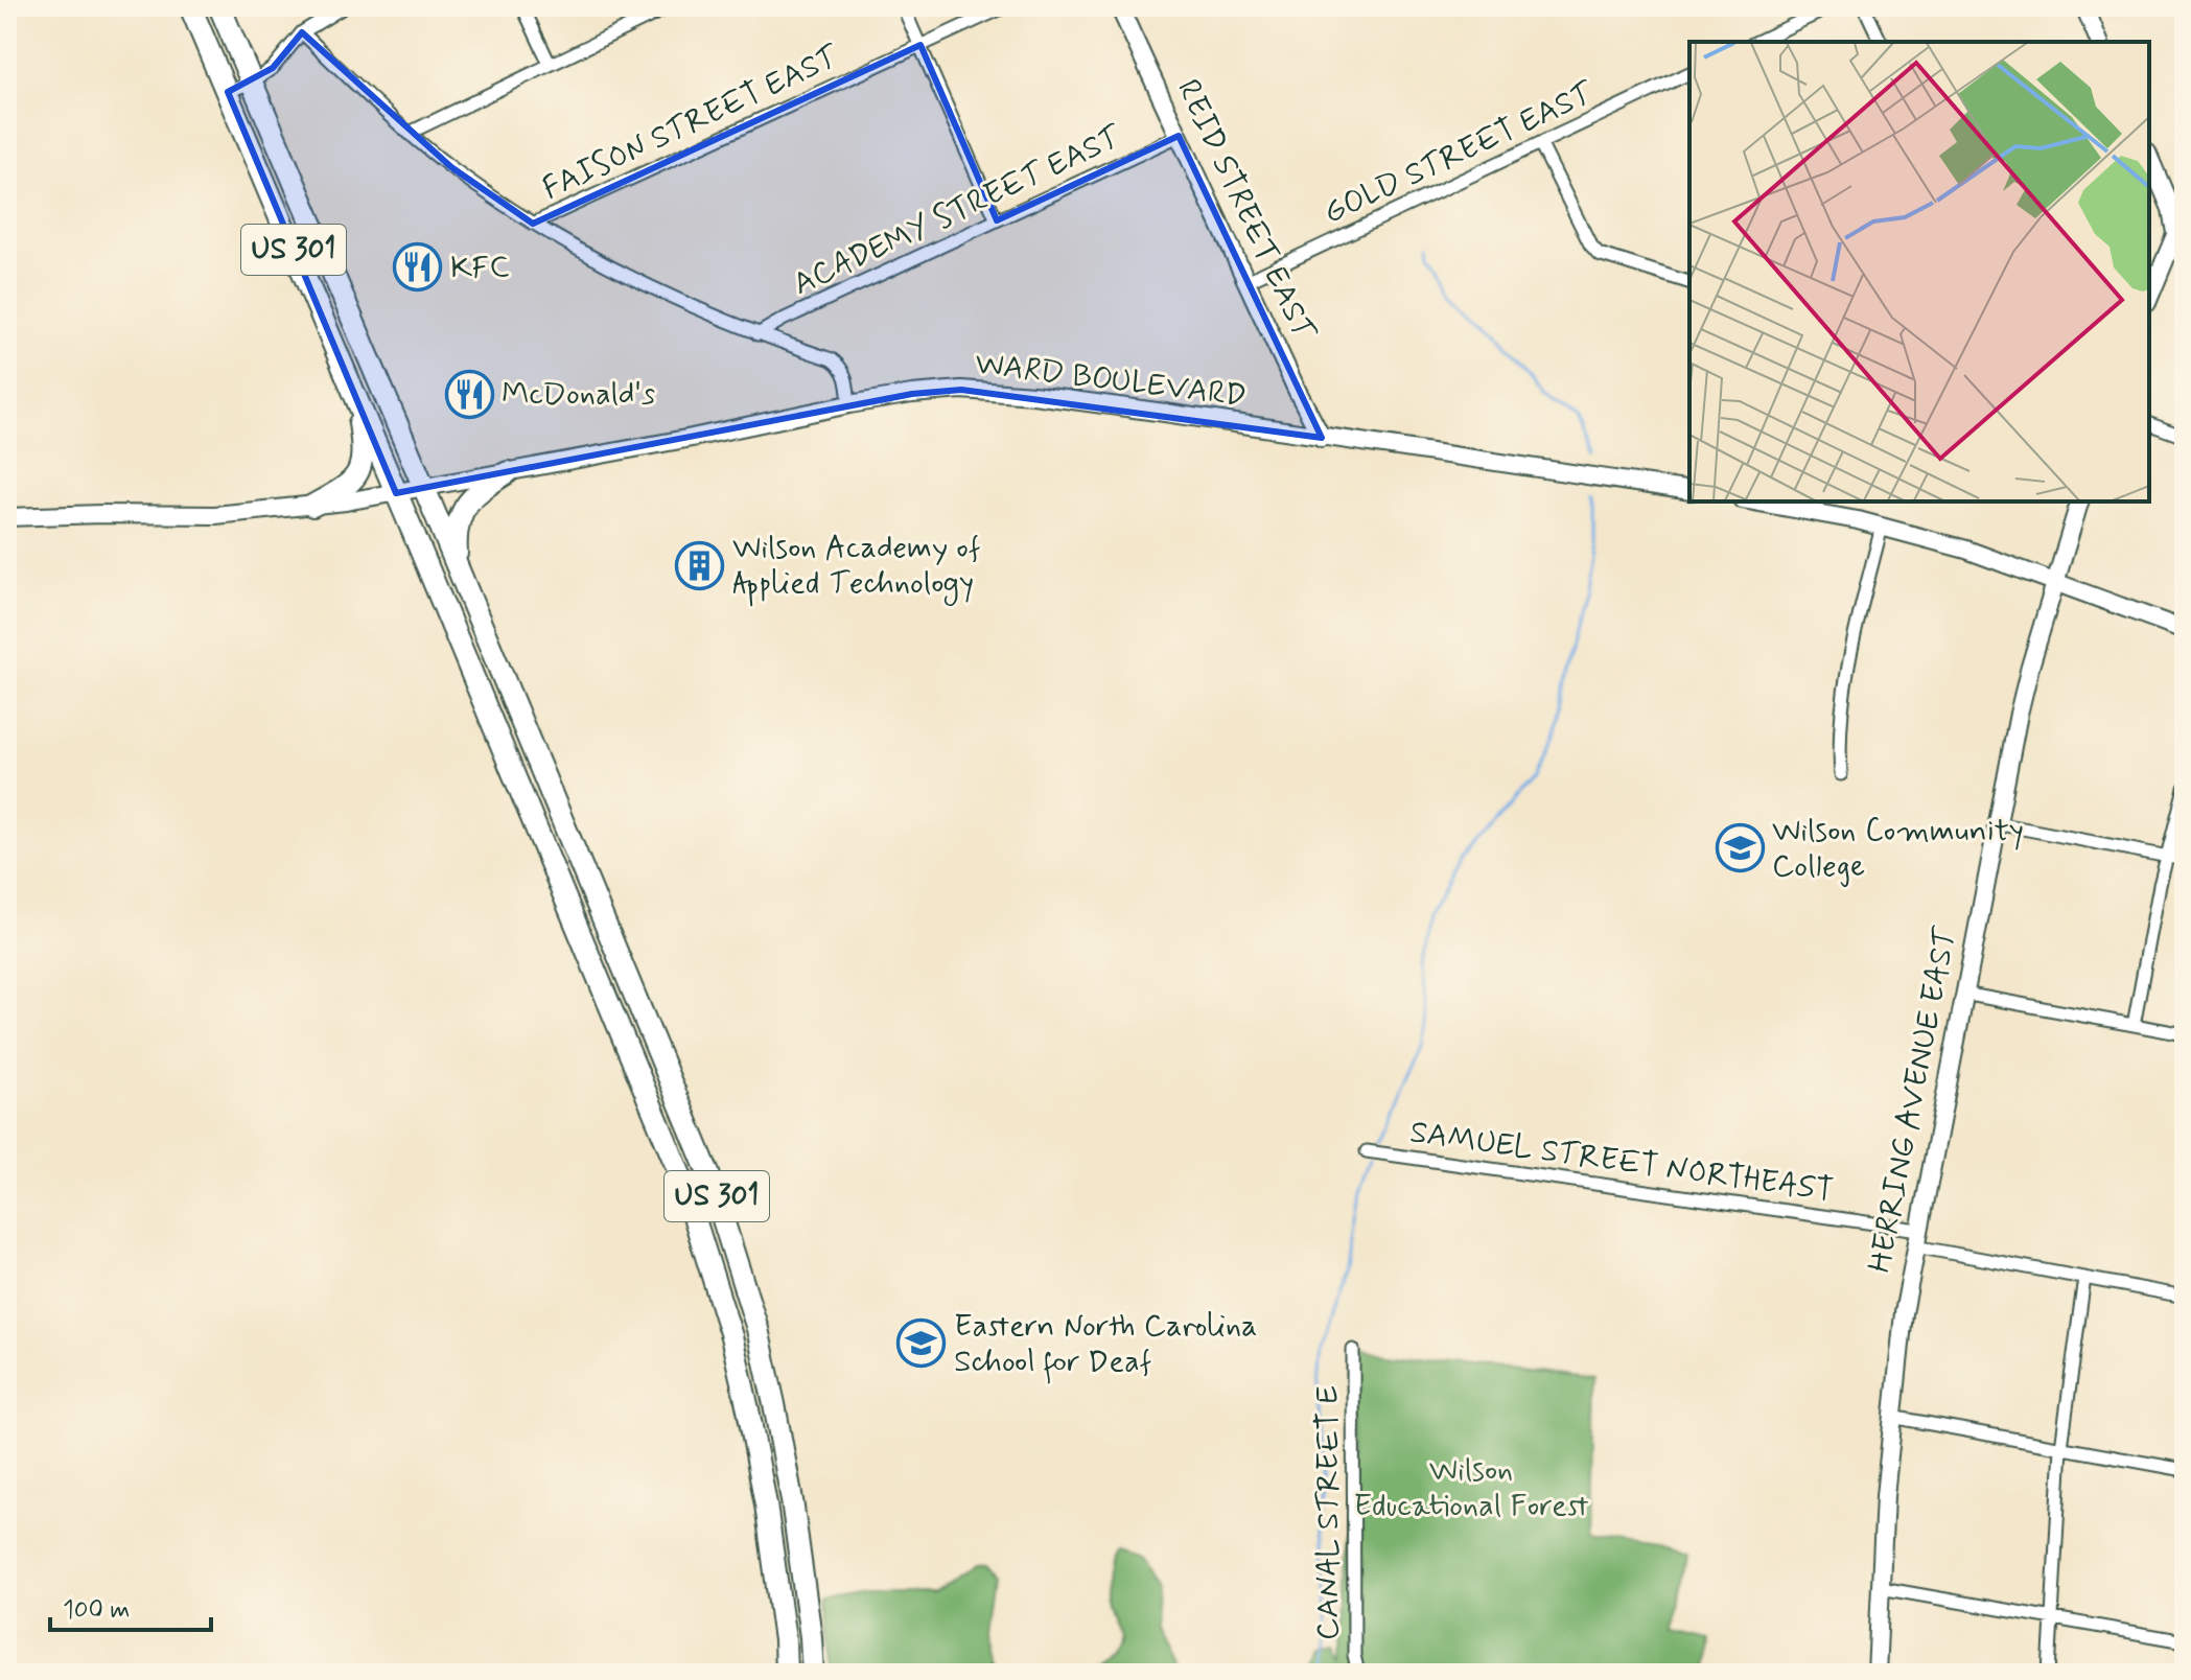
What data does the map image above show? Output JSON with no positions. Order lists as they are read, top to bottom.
{
  "streets": {
    "highway": ["US 301"],
    "main road": ["REID STREET EAST", "WARD BOULEVARD", "HERRING AVENUE EAST"],
    "street": [
      "FAISON STREET EAST",
      "GOLD STREET EAST",
      "ACADEMY STREET EAST",
      "SAMUEL STREET NORTHEAST",
      "CANAL STREET E"
    ]
  },
  "crossings": [
    ["GOLD STREET EAST", "REID STREET EAST"],
    ["REID STREET EAST", "ACADEMY STREET EAST"],
    ["REID STREET EAST", "WARD BOULEVARD"],
    ["US 301", "WARD BOULEVARD"],
    ["HERRING AVENUE EAST", "SAMUEL STREET NORTHEAST"]
  ],
  "parks": ["Wilson Educational Forest"],
  "places": {
    "restaurant": ["KFC", "McDonald's"],
    "building": ["Wilson Academy of Applied Technology"],
    "school or university": ["Wilson Community College", "Eastern North Carolina School for Deaf"]
  },
  "scale_bar": "100 m"
}
